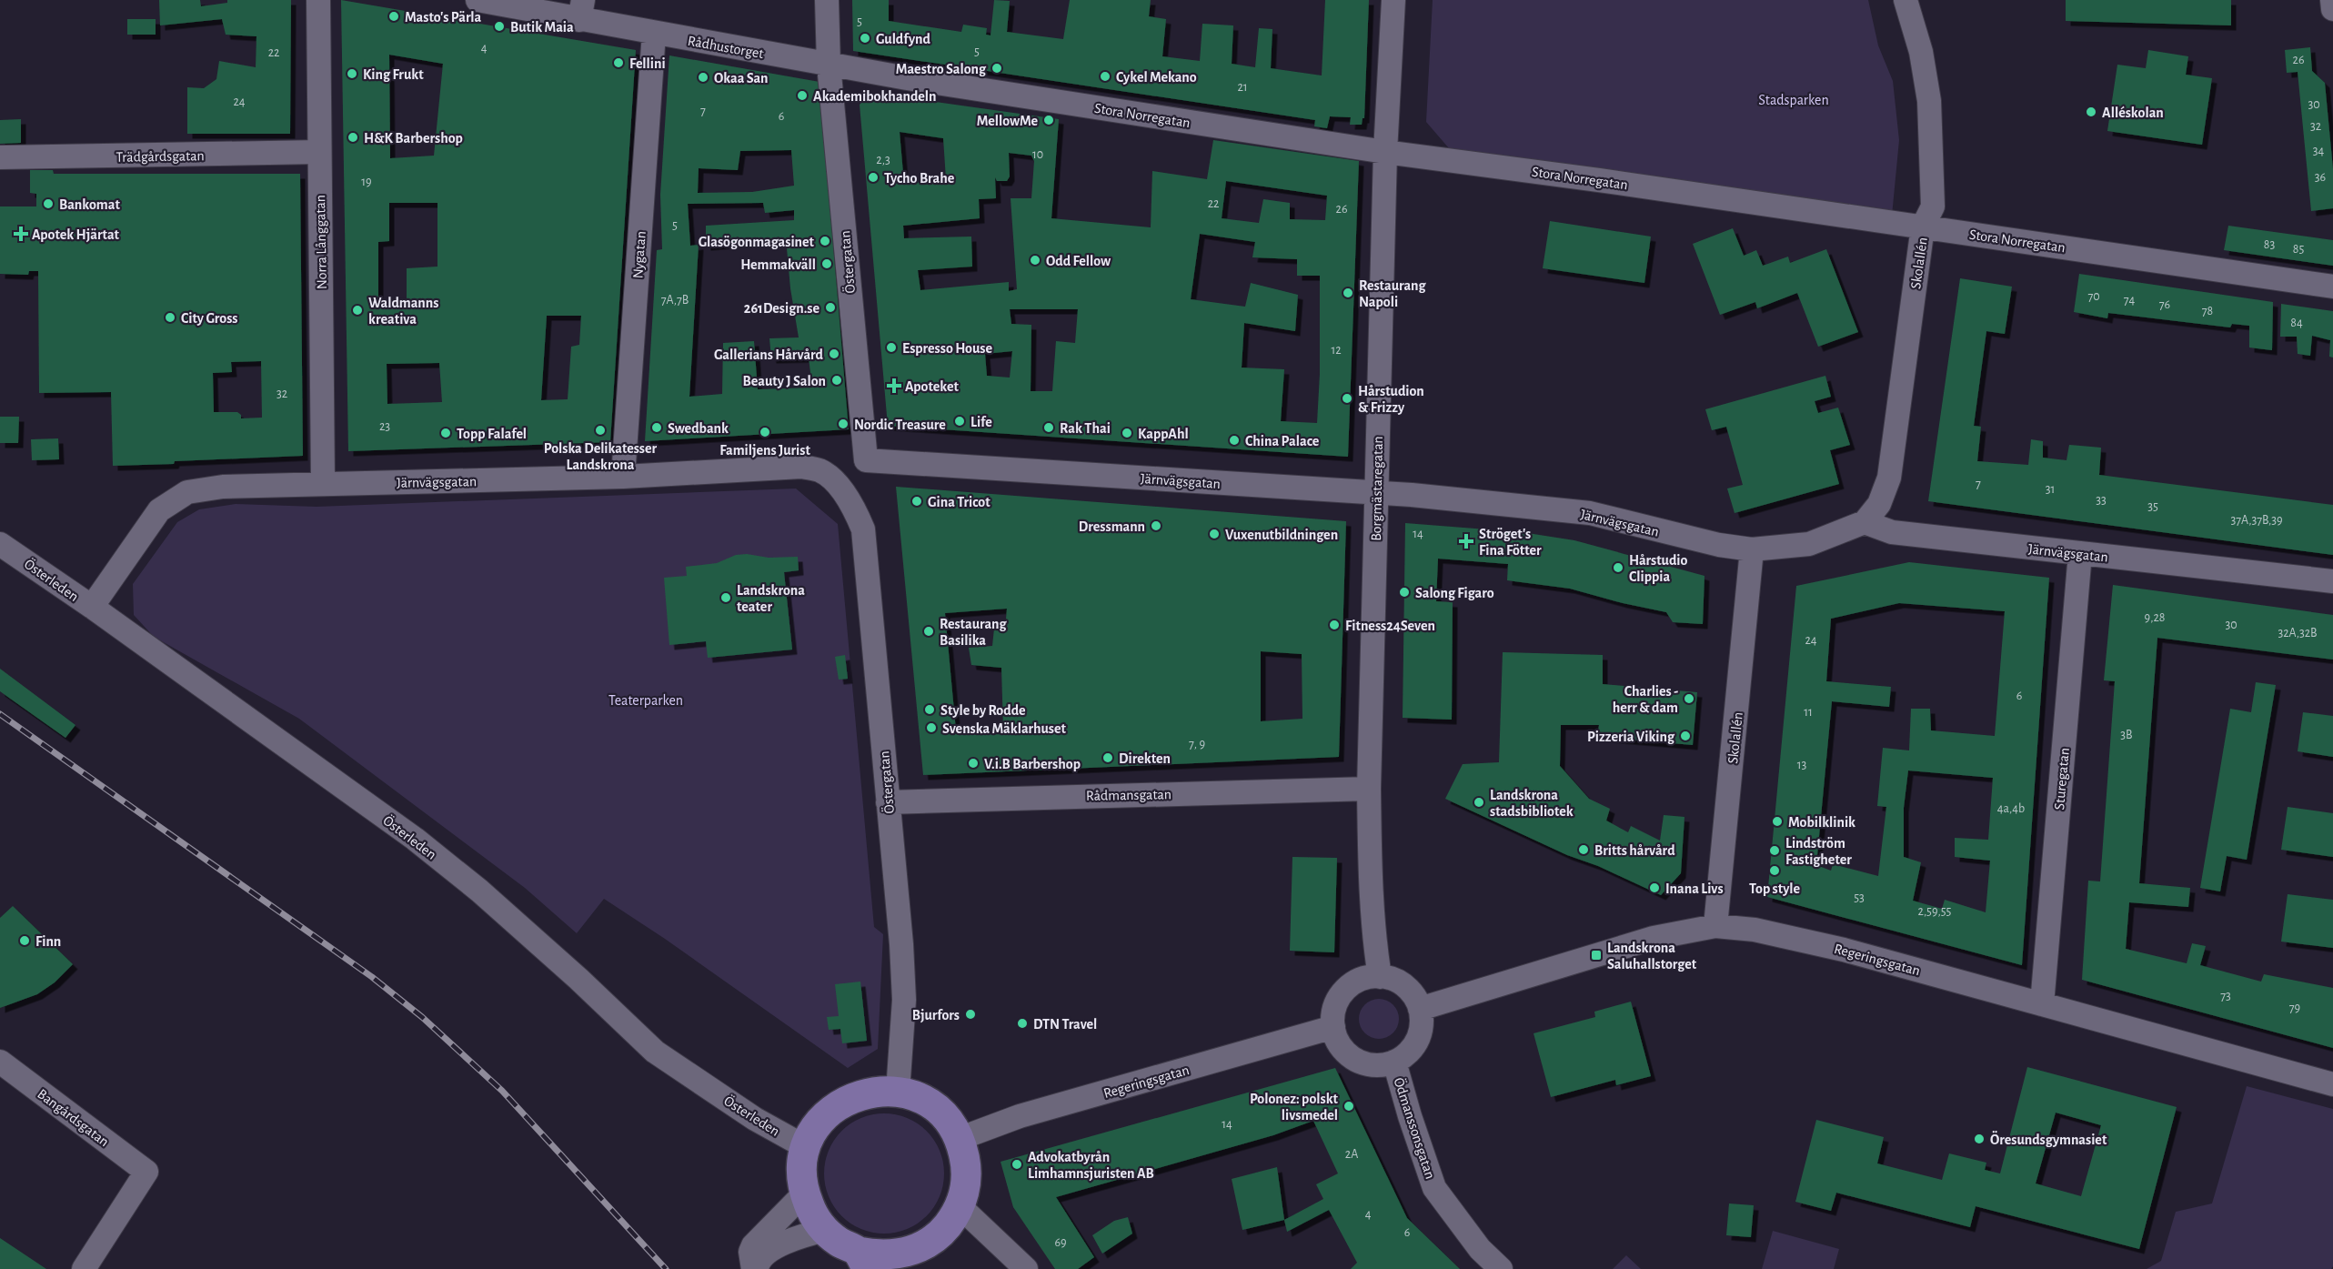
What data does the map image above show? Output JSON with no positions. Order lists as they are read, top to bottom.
{
  "streets": {
    "street": [
      "Rådhustorget",
      "Stora Norregatan",
      "Trädgårdsgatan",
      "Norra Långgatan",
      "Nygatan",
      "Östergatan",
      "Skolallén",
      "Järnvägsgatan",
      "Borgmästaregatan",
      "Österleden",
      "Sturegatan",
      "Rådmansgatan",
      "Regeringsgatan",
      "Bangårdsgatan",
      "Ödmanssonsgatan"
    ]
  },
  "crossings": [
    ["Rådhustorget", "Stora Norregatan"],
    ["Rådhustorget", "Nygatan"],
    ["Rådhustorget", "Östergatan"],
    ["Stora Norregatan", "Östergatan"],
    ["Stora Norregatan", "Skolallén"],
    ["Stora Norregatan", "Borgmästaregatan"],
    ["Trädgårdsgatan", "Norra Långgatan"],
    ["Norra Långgatan", "Järnvägsgatan"],
    ["Nygatan", "Järnvägsgatan"],
    ["Östergatan", "Järnvägsgatan"],
    ["Östergatan", "Österleden"],
    ["Östergatan", "Rådmansgatan"],
    ["Östergatan", "Regeringsgatan"],
    ["Skolallén", "Järnvägsgatan"],
    ["Skolallén", "Regeringsgatan"],
    ["Järnvägsgatan", "Borgmästaregatan"],
    ["Järnvägsgatan", "Österleden"],
    ["Järnvägsgatan", "Sturegatan"],
    ["Borgmästaregatan", "Rådmansgatan"],
    ["Borgmästaregatan", "Regeringsgatan"],
    ["Borgmästaregatan", "Ödmanssonsgatan"],
    ["Österleden", "Regeringsgatan"],
    ["Sturegatan", "Regeringsgatan"],
    ["Regeringsgatan", "Ödmanssonsgatan"]
  ],
  "parks": ["Stadsparken", "Teaterparken"],
  "places": {
    "other": [
      "Masto's Pärla",
      "Butik Maia",
      "Guldfynd",
      "Fellini",
      "Maestro Salong",
      "King Frukt",
      "Cykel Mekano",
      "Okaa San",
      "Akademibokhandeln",
      "Alléskolan",
      "MellowMe",
      "H&K Barbershop",
      "Tycho Brahe",
      "Bankomat",
      "Glasögonmagasinet",
      "Odd Fellow",
      "Hemmakväll",
      "Restaurang Napoli",
      "261Design.se",
      "Waldmanns kreativa",
      "City Gross",
      "Espresso House",
      "Gallerians Hårvård",
      "Beauty J Salon",
      "Hårstudion & Frizzy",
      "Life",
      "Nordic Treasure",
      "Swedbank",
      "Rak Thai",
      "Polska Delikatesser Landskrona",
      "Familjens Jurist",
      "Topp Falafel",
      "KappAhl",
      "China Palace",
      "Gina Tricot",
      "Dressmann",
      "Vuxenutbildningen",
      "Hårstudio Clippia",
      "Salong Figaro",
      "Landskrona teater",
      "Fitness24Seven",
      "Restaurang Basilika",
      "Charlies - herr & dam",
      "Style by Rodde",
      "Svenska Mäklarhuset",
      "Pizzeria Viking",
      "Direkten",
      "V.i.B Barbershop",
      "Landskrona stadsbibliotek",
      "Mobilklinik",
      "Britts hårvård",
      "Lindström Fastigheter",
      "Top style",
      "Inana Livs",
      "Finn",
      "Bjurfors",
      "DTN Travel",
      "Polonez: polskt livsmedel",
      "Öresundsgymnasiet",
      "Advokatbyrån Limhamnsjuristen AB"
    ],
    "health": ["Apotek Hjärtat", "Apoteket", "Ströget's Fina Fötter"],
    "transit": ["Landskrona Saluhallstorget"]
  },
  "house_numbers": [
    "5",
    "4",
    "5",
    "22",
    "26",
    "21",
    "24",
    "30",
    "7",
    "6",
    "32",
    "34",
    "10",
    "2,3",
    "36",
    "19",
    "22",
    "26",
    "5",
    "83",
    "85",
    "70",
    "7A,7B",
    "74",
    "76",
    "78",
    "84",
    "12",
    "32",
    "23",
    "7",
    "31",
    "33",
    "35",
    "37A,37B,39",
    "14",
    "9,28",
    "30",
    "32A,32B",
    "24",
    "6",
    "11",
    "3B",
    "7, 9",
    "13",
    "4a,4b",
    "53",
    "2,59,55",
    "73",
    "79",
    "14",
    "2A",
    "4",
    "6",
    "69"
  ]
}
